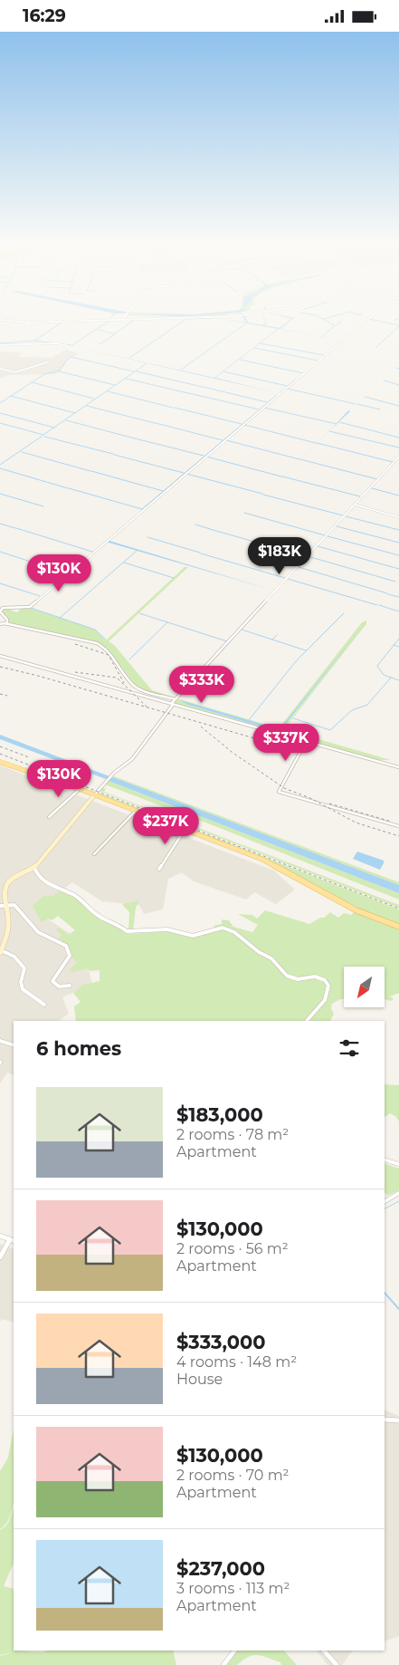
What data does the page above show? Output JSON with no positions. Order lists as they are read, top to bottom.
{
  "north": "bottom left",
  "page": {
    "status": "16:29",
    "price": [
      "$183K",
      "$130K",
      "$333K",
      "$337K",
      "$130K",
      "$237K"
    ],
    "heading": "6 homes",
    "list": [
      {
        "name": "$183,000",
        "note": "2 rooms · 78 m² · Apartment"
      },
      {
        "name": "$130,000",
        "note": "2 rooms · 56 m² · Apartment"
      },
      {
        "name": "$333,000",
        "note": "4 rooms · 148 m² · House"
      },
      {
        "name": "$130,000",
        "note": "2 rooms · 70 m² · Apartment"
      },
      {
        "name": "$237,000",
        "note": "3 rooms · 113 m² · Apartment"
      }
    ]
  }
}
